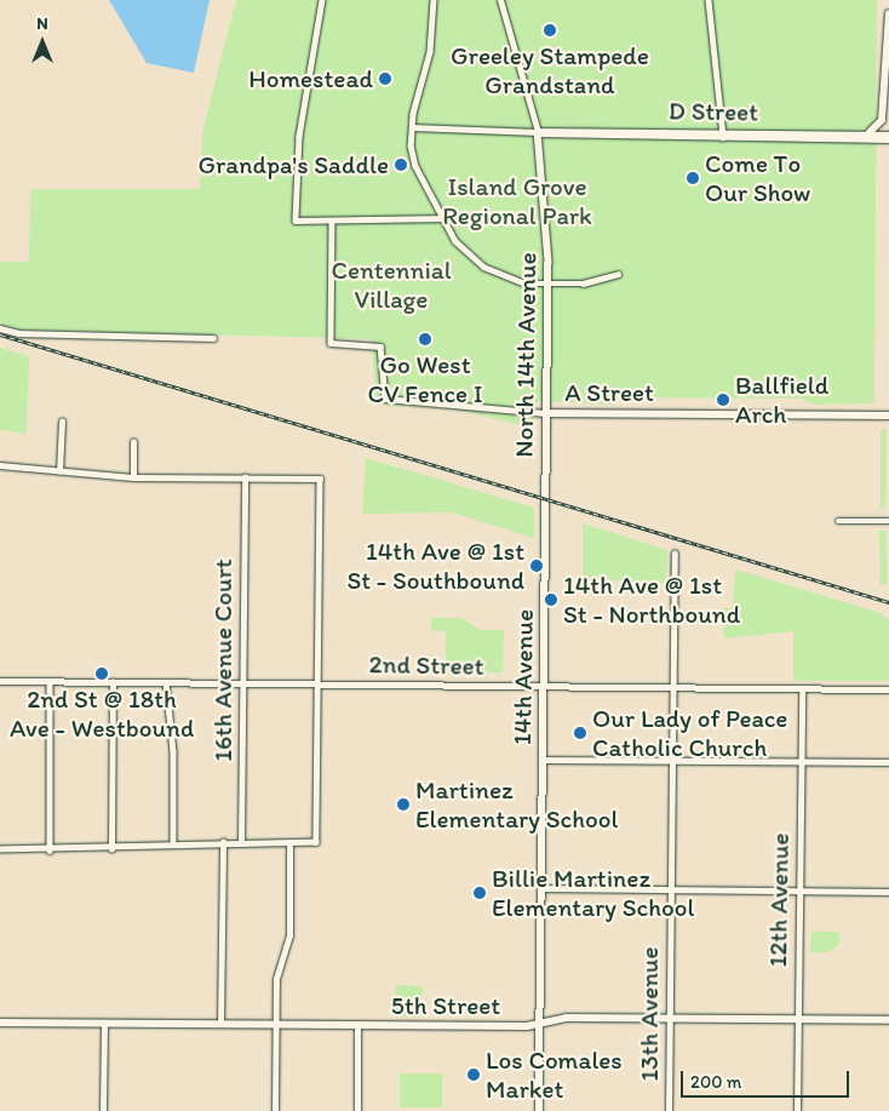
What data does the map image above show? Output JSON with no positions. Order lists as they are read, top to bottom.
{
  "streets": {
    "main road": ["5th Street"],
    "street": [
      "D Street",
      "North 14th Avenue",
      "A Street",
      "16th Avenue Court",
      "2nd Street",
      "14th Avenue",
      "12th Avenue",
      "13th Avenue"
    ]
  },
  "crossings": [
    ["D Street", "North 14th Avenue"],
    ["North 14th Avenue", "A Street"],
    ["North 14th Avenue", "14th Avenue"],
    ["16th Avenue Court", "2nd Street"],
    ["2nd Street", "14th Avenue"],
    ["2nd Street", "12th Avenue"],
    ["2nd Street", "13th Avenue"],
    ["14th Avenue", "5th Street"],
    ["12th Avenue", "5th Street"],
    ["5th Street", "13th Avenue"]
  ],
  "parks": ["Island Grove Regional Park", "Centennial Village"],
  "places": [
    "Greeley Stampede Grandstand",
    "Homestead",
    "Grandpa's Saddle",
    "Come To Our Show",
    "Go West CV Fence I",
    "Ballfield Arch",
    "14th Ave @ 1st St - Southbound",
    "14th Ave @ 1st St - Northbound",
    "2nd St @ 18th Ave - Westbound",
    "Our Lady of Peace Catholic Church",
    "Martinez Elementary School",
    "Billie Martinez Elementary School",
    "Los Comales Market"
  ],
  "scale_bar": "200 m",
  "north": "top"
}
